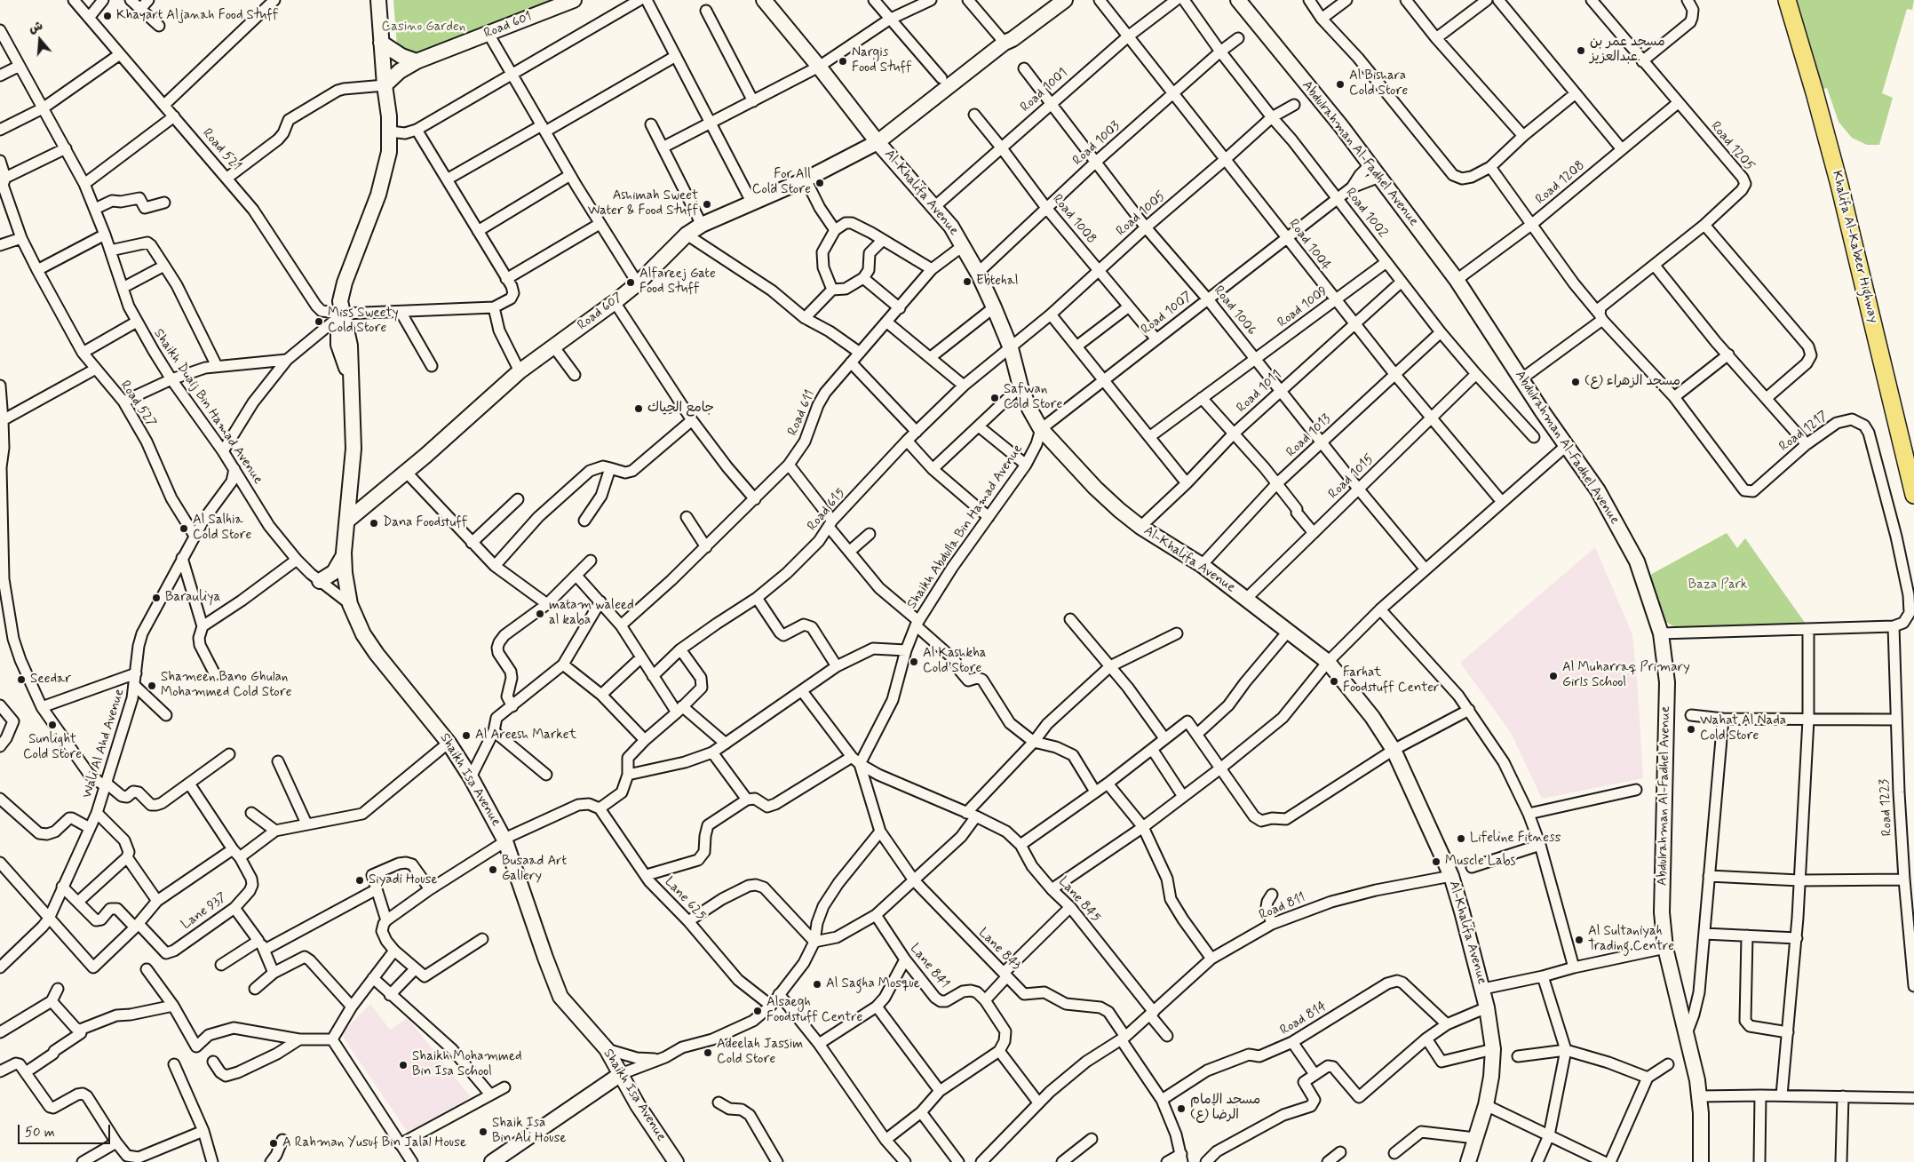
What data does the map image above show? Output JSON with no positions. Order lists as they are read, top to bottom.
{
  "streets": {
    "main road": ["Khalifa Al-Kabeer Highway"],
    "street": [
      "Road 601",
      "Road 1001",
      "Road 1003",
      "Road 1205",
      "Road 521",
      "Abdulrahman Al-Fadhel Avenue",
      "Road 1208",
      "Al-Khalifa Avenue",
      "Road 1002",
      "Road 1005",
      "Road 1008",
      "Road 1004",
      "Road 1009",
      "Road 1006",
      "Road 607",
      "Road 1007",
      "Road 1011",
      "Road 527",
      "Shaikh Duaij Bin Hamad Avenue",
      "Road 611",
      "Road 1217",
      "Road 1013",
      "Road 1015",
      "Road 615",
      "Shaikh Abdulla Bin Hamad Avenue",
      "Wali Al Ahd Avenue",
      "Shaikh Isa Avenue",
      "Road 1223",
      "Lane 625",
      "Lane 845",
      "Road 811",
      "Lane 937",
      "Lane 843",
      "Lane 841",
      "Road 814"
    ]
  },
  "crossings": [
    ["Road 601", "Shaikh Isa Avenue"],
    ["Road 1001", "Al-Khalifa Avenue"],
    ["Road 1001", "Road 1008"],
    ["Road 1001", "Road 1004"],
    ["Road 1001", "Road 1006"],
    ["Road 1003", "Al-Khalifa Avenue"],
    ["Road 1003", "Road 1002"],
    ["Road 1003", "Road 1008"],
    ["Road 1003", "Road 1004"],
    ["Road 1003", "Road 1006"],
    ["Road 1205", "Road 1208"],
    ["Road 1205", "Road 1217"],
    ["Road 521", "Shaikh Isa Avenue"],
    ["Abdulrahman Al-Fadhel Avenue", "Road 1208"],
    ["Abdulrahman Al-Fadhel Avenue", "Road 1007"],
    ["Road 1208", "Road 1217"],
    ["Al-Khalifa Avenue", "Road 1005"],
    ["Al-Khalifa Avenue", "Road 607"],
    ["Al-Khalifa Avenue", "Road 1007"],
    ["Al-Khalifa Avenue", "Road 1011"],
    ["Al-Khalifa Avenue", "Road 611"],
    ["Al-Khalifa Avenue", "Road 1013"],
    ["Al-Khalifa Avenue", "Road 1015"],
    ["Al-Khalifa Avenue", "Road 615"],
    ["Al-Khalifa Avenue", "Shaikh Abdulla Bin Hamad Avenue"],
    ["Al-Khalifa Avenue", "Road 811"],
    ["Road 1002", "Road 1005"],
    ["Road 1002", "Road 1009"],
    ["Road 1002", "Road 1007"],
    ["Road 1002", "Road 1011"],
    ["Road 1002", "Road 1013"],
    ["Road 1002", "Road 1015"],
    ["Road 1005", "Road 1008"],
    ["Road 1005", "Road 1004"],
    ["Road 1005", "Road 1006"],
    ["Road 1005", "Road 615"],
    ["Road 1008", "Road 1007"],
    ["Road 1004", "Road 1009"],
    ["Road 1004", "Road 1007"],
    ["Road 1004", "Road 1011"],
    ["Road 1004", "Road 1013"],
    ["Road 1004", "Road 1015"],
    ["Road 1009", "Road 1006"],
    ["Road 1006", "Road 1007"],
    ["Road 1006", "Road 1011"],
    ["Road 1006", "Road 1013"],
    ["Road 1006", "Road 1015"],
    ["Road 607", "Shaikh Isa Avenue"],
    ["Road 1007", "Shaikh Abdulla Bin Hamad Avenue"],
    ["Road 527", "Wali Al Ahd Avenue"],
    ["Shaikh Duaij Bin Hamad Avenue", "Wali Al Ahd Avenue"],
    ["Shaikh Duaij Bin Hamad Avenue", "Shaikh Isa Avenue"],
    ["Road 1217", "Road 1223"],
    ["Shaikh Abdulla Bin Hamad Avenue", "Lane 845"],
    ["Shaikh Isa Avenue", "Lane 625"],
    ["Lane 845", "Road 811"],
    ["Road 811", "Lane 843"]
  ],
  "parks": ["Casino Garden", "Baza Park"],
  "places": [
    "Khayart Aljanah Food Stuff",
    "مسجد عمر بن عبدالعزيز.",
    "Nargis Food Stuff",
    "Al Bishara Cold Store",
    "For All Cold Store",
    "Ashimah Sweet Water & Food Stuff",
    "Ebtehal",
    "Alfareej Gate Food Stuff",
    "Miss Sweety Cold Store",
    "مسجد الزهراء (ع)",
    "Safwan Cold Store",
    "جامع الحِياك",
    "Dana Foodstuff",
    "Al Salhia Cold Store",
    "Barauliya",
    "matam waleed al kaba",
    "Al Kashkha Cold Store",
    "Al Muharraq Primary Girls School",
    "Seedar",
    "Farhat Foodstuff Center",
    "Shameen Bano Ghulan Mohammed Cold Store",
    "Sunlight Cold Store",
    "Wahat Al Nada Cold Store",
    "Al Areesh Market",
    "Lifeline Fitness",
    "Muscle Labs",
    "Busaad Art Gallery",
    "Siyadi House",
    "Al Sultaniyah Trading Centre",
    "Al Sagha Mosque",
    "Alsaegh Foodstuff Centre",
    "Adeelah Jassim Cold Store",
    "Shaikh Mohammed Bin Isa School",
    "مسجد الإمام الرضا (ع)",
    "Shaik Isa Bin Ali House",
    "A Rahman Yusuf Bin Jalal House"
  ],
  "scale_bar": "50 m",
  "north": "top"
}
